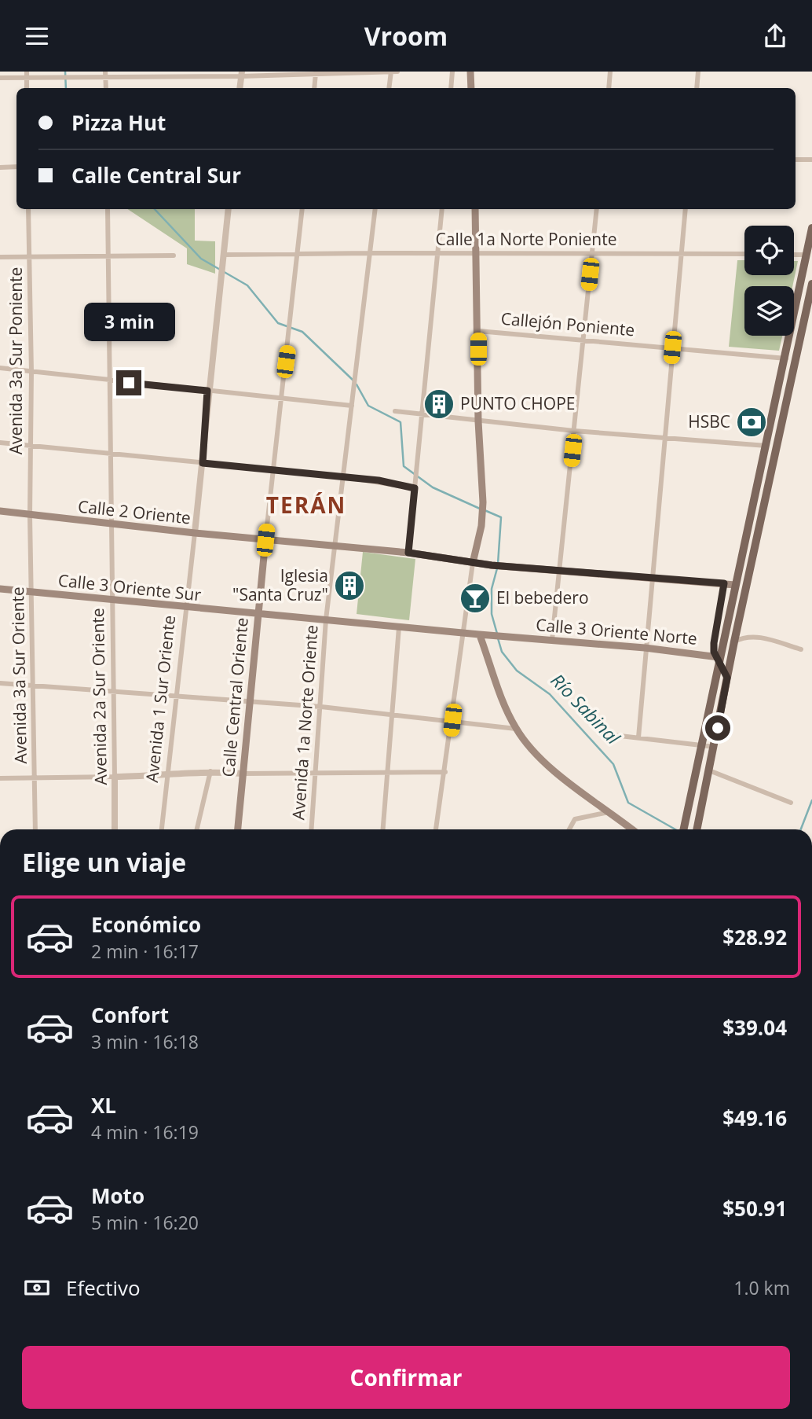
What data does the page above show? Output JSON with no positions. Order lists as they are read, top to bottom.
{
  "streets": {
    "main road": [
      "Calle 2 Oriente",
      "Calle 3 Oriente Sur",
      "Calle 3 Oriente Norte",
      "Calle Central Oriente"
    ],
    "street": [
      "Calle 1a Norte Poniente",
      "Callejón Poniente",
      "Avenida 3a Sur Poniente",
      "Avenida 3a Sur Oriente",
      "Avenida 2a Sur Oriente",
      "Avenida 1 Sur Oriente",
      "Avenida 1a Norte Oriente"
    ]
  },
  "crossings": [
    ["Calle 1a Norte Poniente", "Calle Central Oriente"],
    ["Calle 1a Norte Poniente", "Avenida 1a Norte Oriente"],
    ["Avenida 3a Sur Poniente", "Calle 2 Oriente"],
    ["Avenida 3a Sur Poniente", "Avenida 3a Sur Oriente"],
    ["Calle 2 Oriente", "Avenida 3a Sur Oriente"],
    ["Calle 2 Oriente", "Avenida 2a Sur Oriente"],
    ["Calle 2 Oriente", "Calle Central Oriente"],
    ["Calle 2 Oriente", "Avenida 1 Sur Oriente"],
    ["Calle 2 Oriente", "Avenida 1a Norte Oriente"],
    ["Calle 3 Oriente Sur", "Avenida 3a Sur Oriente"],
    ["Calle 3 Oriente Sur", "Avenida 2a Sur Oriente"],
    ["Calle 3 Oriente Sur", "Calle Central Oriente"],
    ["Calle 3 Oriente Sur", "Avenida 1 Sur Oriente"]
  ],
  "districts": ["TERÁN"],
  "water": ["Río Sabinal"],
  "places": {
    "building": ["PUNTO CHOPE", "Iglesia \"Santa Cruz\""],
    "bank": ["HSBC"],
    "bar": ["El bebedero"]
  },
  "page": {
    "header": "Vroom",
    "banner": ["Pizza Hut", "Calle Central Sur"],
    "bubble": "3 min",
    "heading": "Elige un viaje",
    "list": [
      {
        "name": "Económico",
        "note": "2 min · 16:17",
        "value": "$28.92"
      },
      {
        "name": "Confort",
        "note": "3 min · 16:18",
        "value": "$39.04"
      },
      {
        "name": "XL",
        "note": "4 min · 16:19",
        "value": "$49.16"
      },
      {
        "name": "Moto",
        "note": "5 min · 16:20",
        "value": "$50.91"
      }
    ],
    "pay": ["Efectivo", "1.0 km"],
    "buttons": "Confirmar"
  }
}
